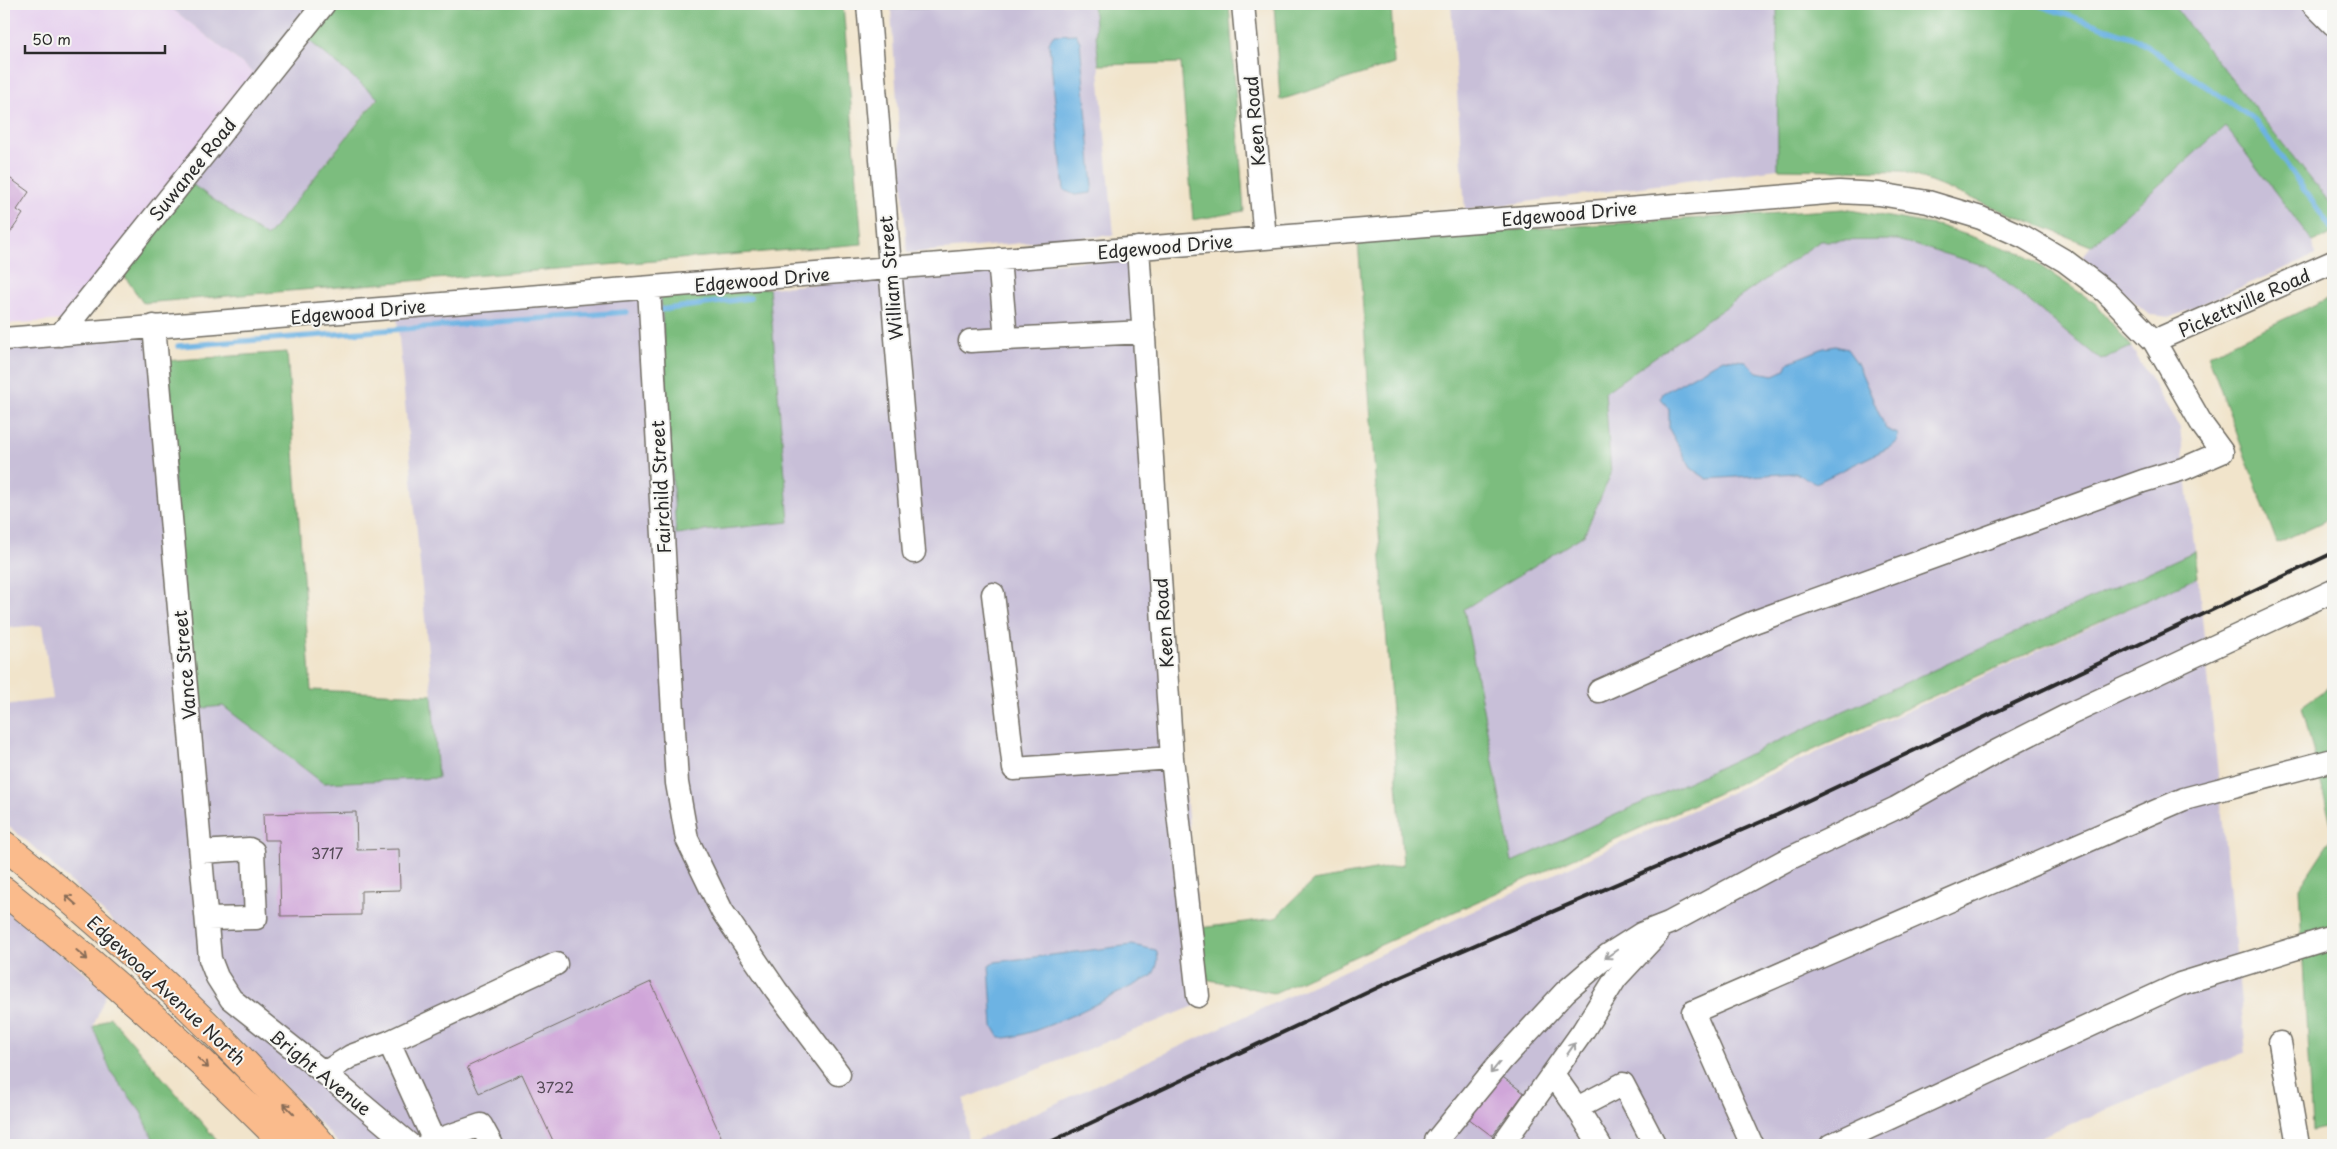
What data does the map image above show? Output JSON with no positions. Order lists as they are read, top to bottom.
{
  "streets": {
    "main road": ["Edgewood Avenue North"],
    "street": [
      "Keen Road",
      "Suwanee Road",
      "Edgewood Drive",
      "William Street",
      "Pickettville Road",
      "Fairchild Street",
      "Vance Street",
      "Bright Avenue"
    ]
  },
  "crossings": [
    ["Keen Road", "Edgewood Drive"],
    ["Suwanee Road", "Edgewood Drive"],
    ["Edgewood Drive", "William Street"],
    ["Edgewood Drive", "Pickettville Road"],
    ["Edgewood Drive", "Fairchild Street"],
    ["Edgewood Drive", "Vance Street"],
    ["Vance Street", "Bright Avenue"]
  ],
  "house_numbers": ["3717", "3722"],
  "scale_bar": "50 m"
}
